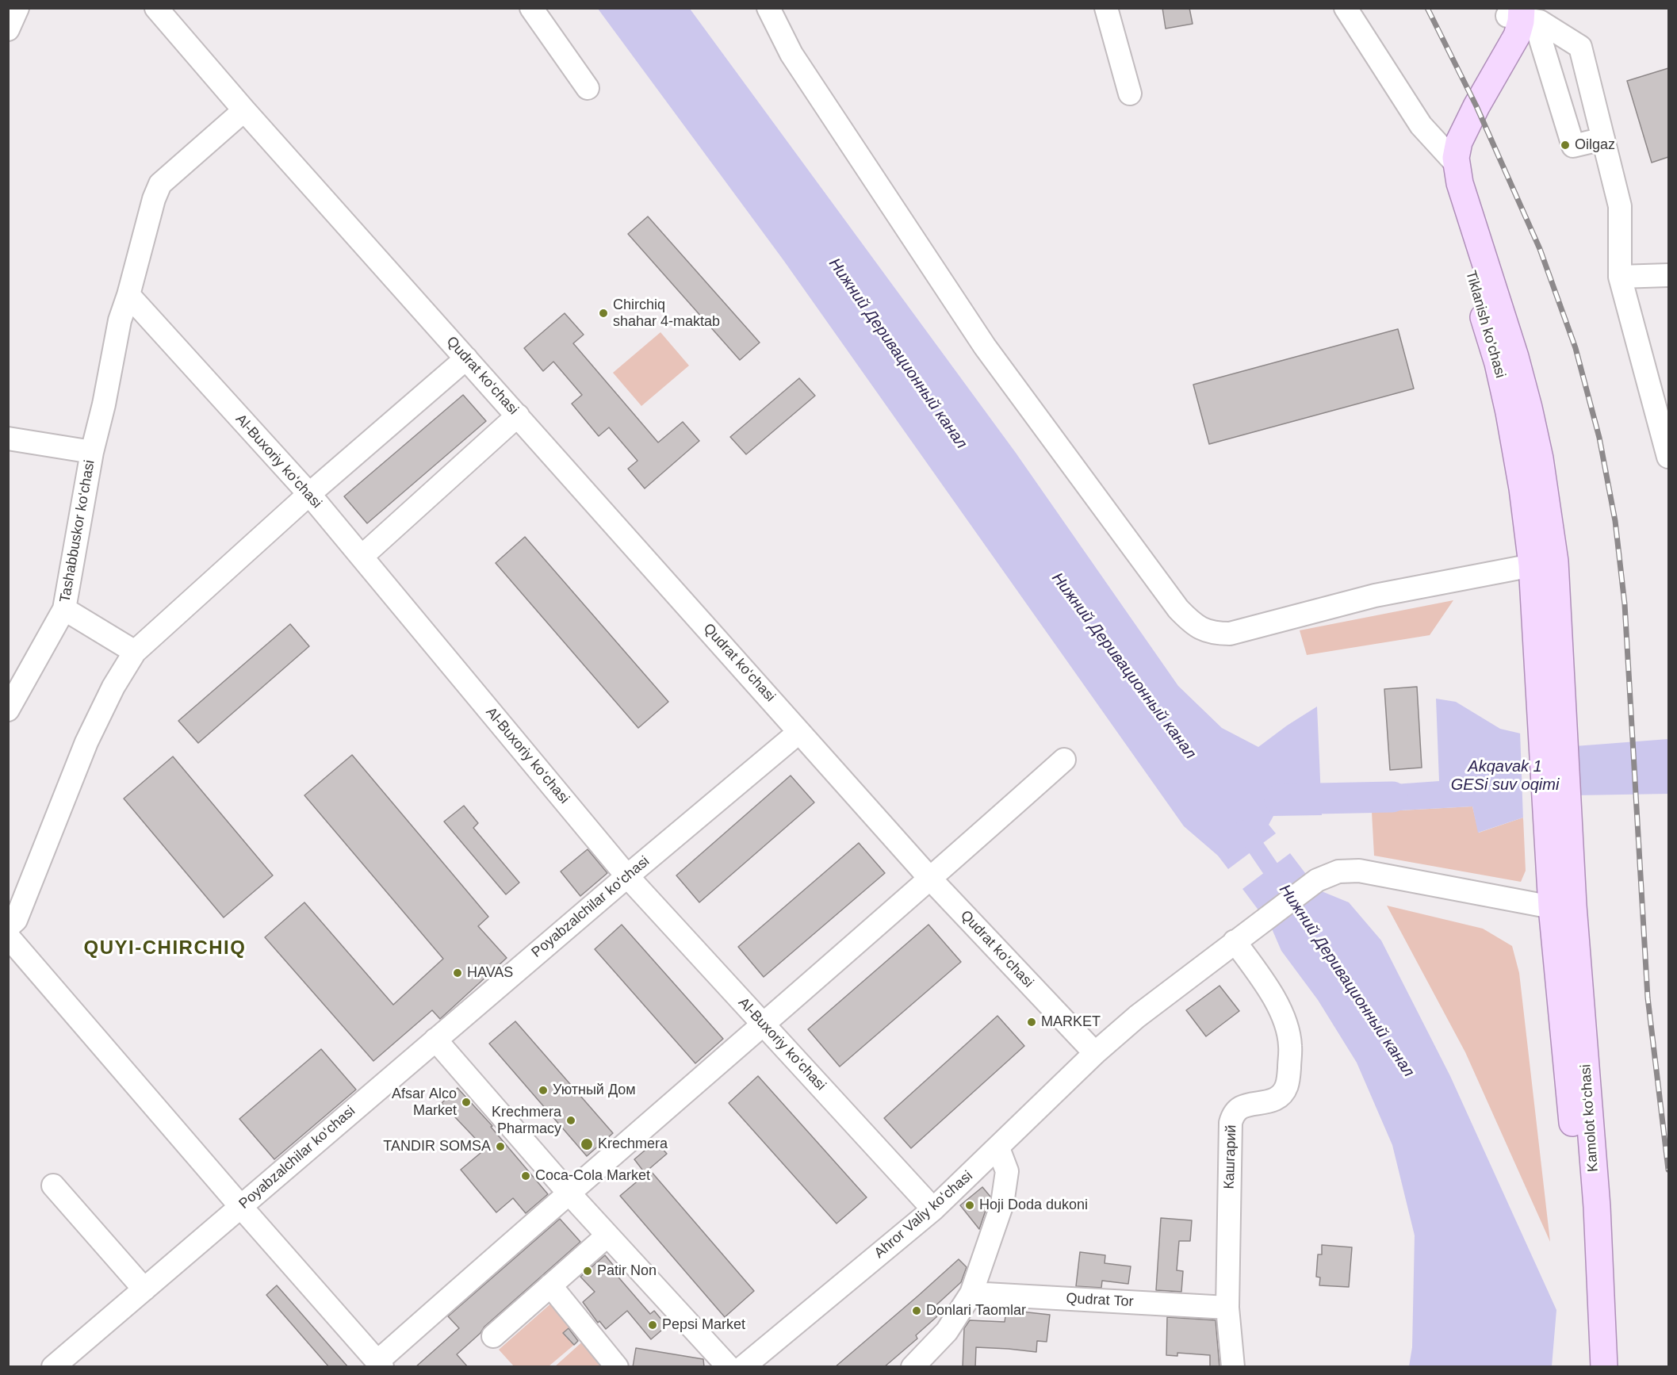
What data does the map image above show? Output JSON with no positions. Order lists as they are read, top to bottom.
{
  "streets": {
    "main road": ["Kamolot ko‘chasi"],
    "street": [
      "Qudrat ko‘chasi",
      "Al-Buxoriy ko‘chasi",
      "Tashabbuskor ko‘chasi",
      "Poyabzalchilar ko‘chasi",
      "Кашгарий",
      "Ahror Valiy koʻchasi",
      "Qudrat Tor"
    ]
  },
  "crossings": [
    ["Qudrat ko‘chasi", "Poyabzalchilar ko‘chasi"],
    ["Qudrat ko‘chasi", "Ahror Valiy koʻchasi"],
    ["Al-Buxoriy ko‘chasi", "Tashabbuskor ko‘chasi"],
    ["Al-Buxoriy ko‘chasi", "Poyabzalchilar ko‘chasi"],
    ["Al-Buxoriy ko‘chasi", "Ahror Valiy koʻchasi"],
    ["Кашгарий", "Qudrat Tor"]
  ],
  "districts": ["QUYI-CHIRCHIQ"],
  "water": ["Нижний Деривационный канал", "Akqavak 1 GESi suv oqimi"],
  "places": [
    "Oilgaz",
    "Chirchiq shahar 4-maktab",
    "HAVAS",
    "MARKET",
    "Уютный Дом",
    "Afsar Alco Market",
    "Krechmera Pharmacy",
    "Krechmera",
    "TANDIR SOMSA",
    "Coca-Cola Market",
    "Hoji Doda dukoni",
    "Patir Non",
    "Donlari Taomlar",
    "Pepsi Market"
  ]
}
